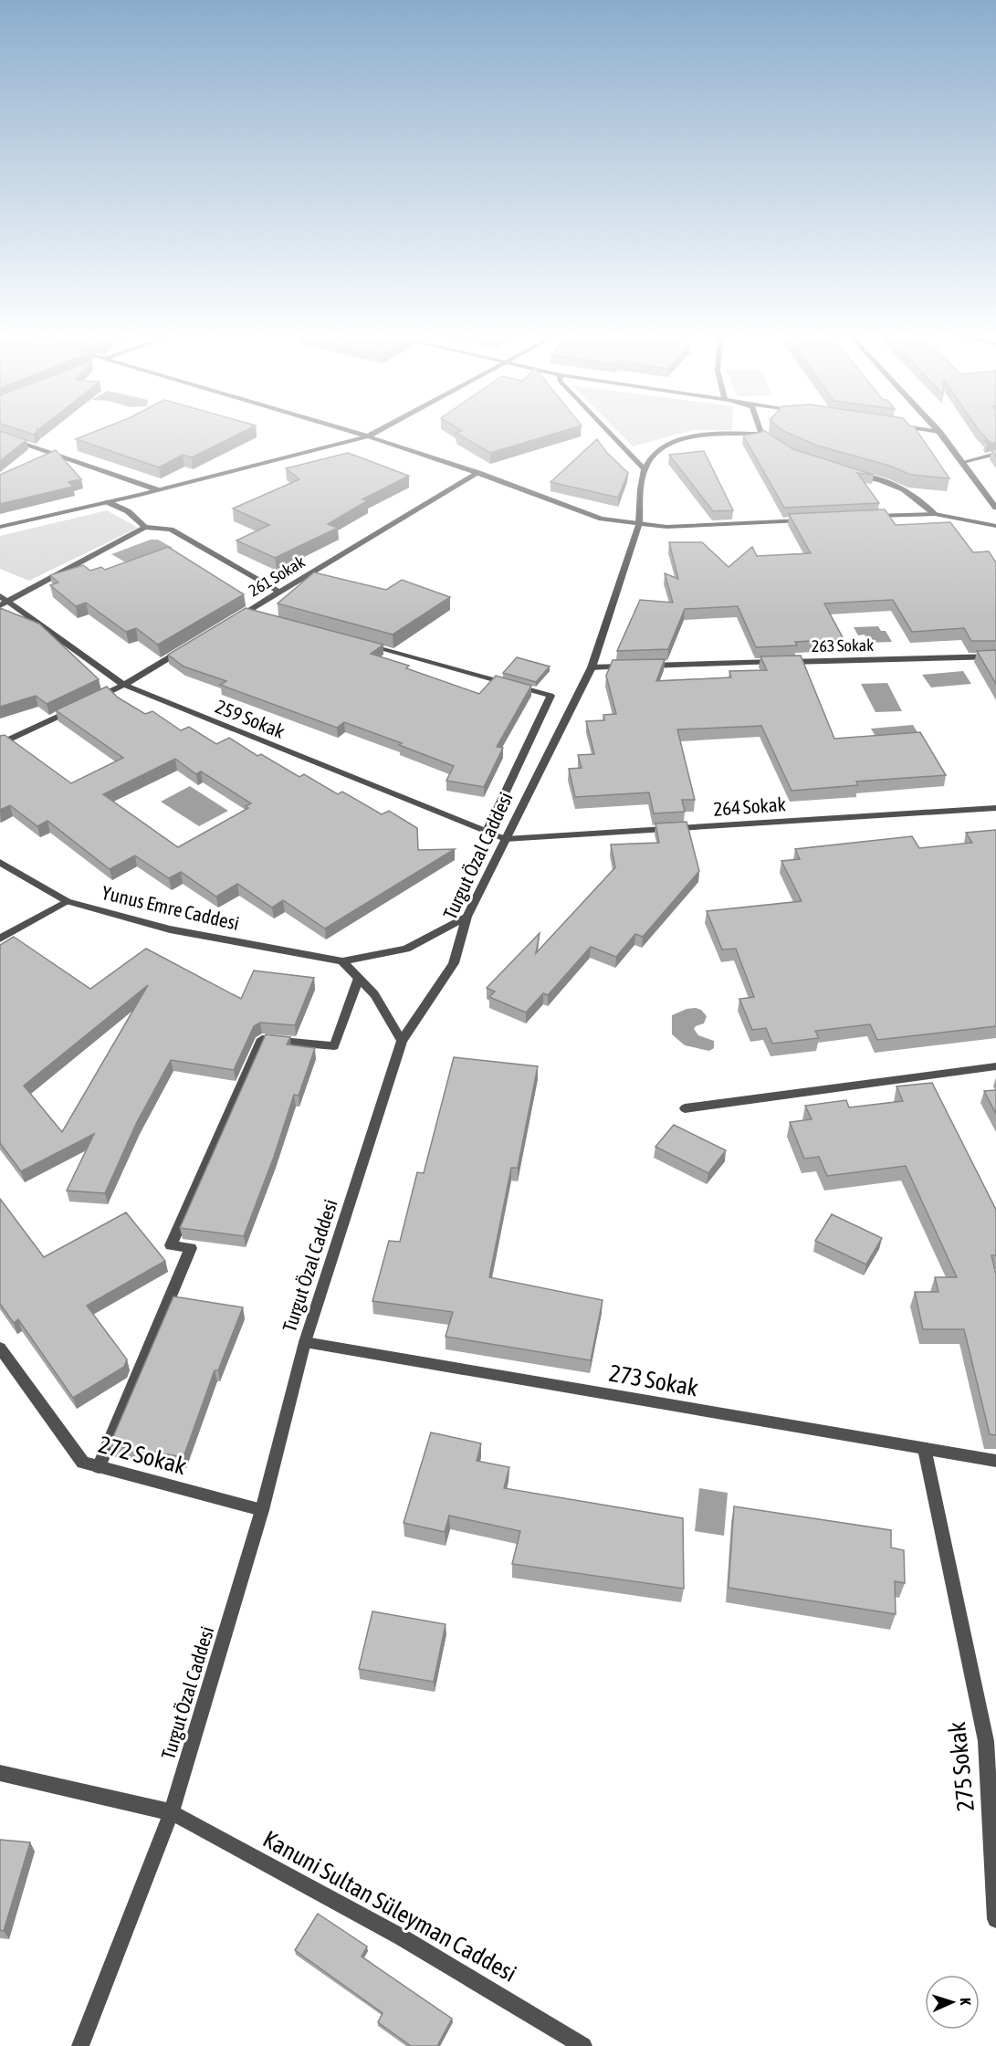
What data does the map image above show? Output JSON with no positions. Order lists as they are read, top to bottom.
{
  "streets": {
    "street": [
      "261 Sokak",
      "263 Sokak",
      "259 Sokak",
      "264 Sokak",
      "Turgut Özal Caddesi",
      "Yunus Emre Caddesi",
      "273 Sokak",
      "272 Sokak",
      "275 Sokak",
      "Kanuni Sultan Süleyman Caddesi"
    ]
  },
  "crossings": [
    ["263 Sokak", "Turgut Özal Caddesi"],
    ["259 Sokak", "264 Sokak"],
    ["259 Sokak", "Turgut Özal Caddesi"],
    ["264 Sokak", "Turgut Özal Caddesi"],
    ["Turgut Özal Caddesi", "273 Sokak"],
    ["Turgut Özal Caddesi", "272 Sokak"],
    ["Turgut Özal Caddesi", "Kanuni Sultan Süleyman Caddesi"],
    ["273 Sokak", "275 Sokak"]
  ],
  "north": "right"
}
